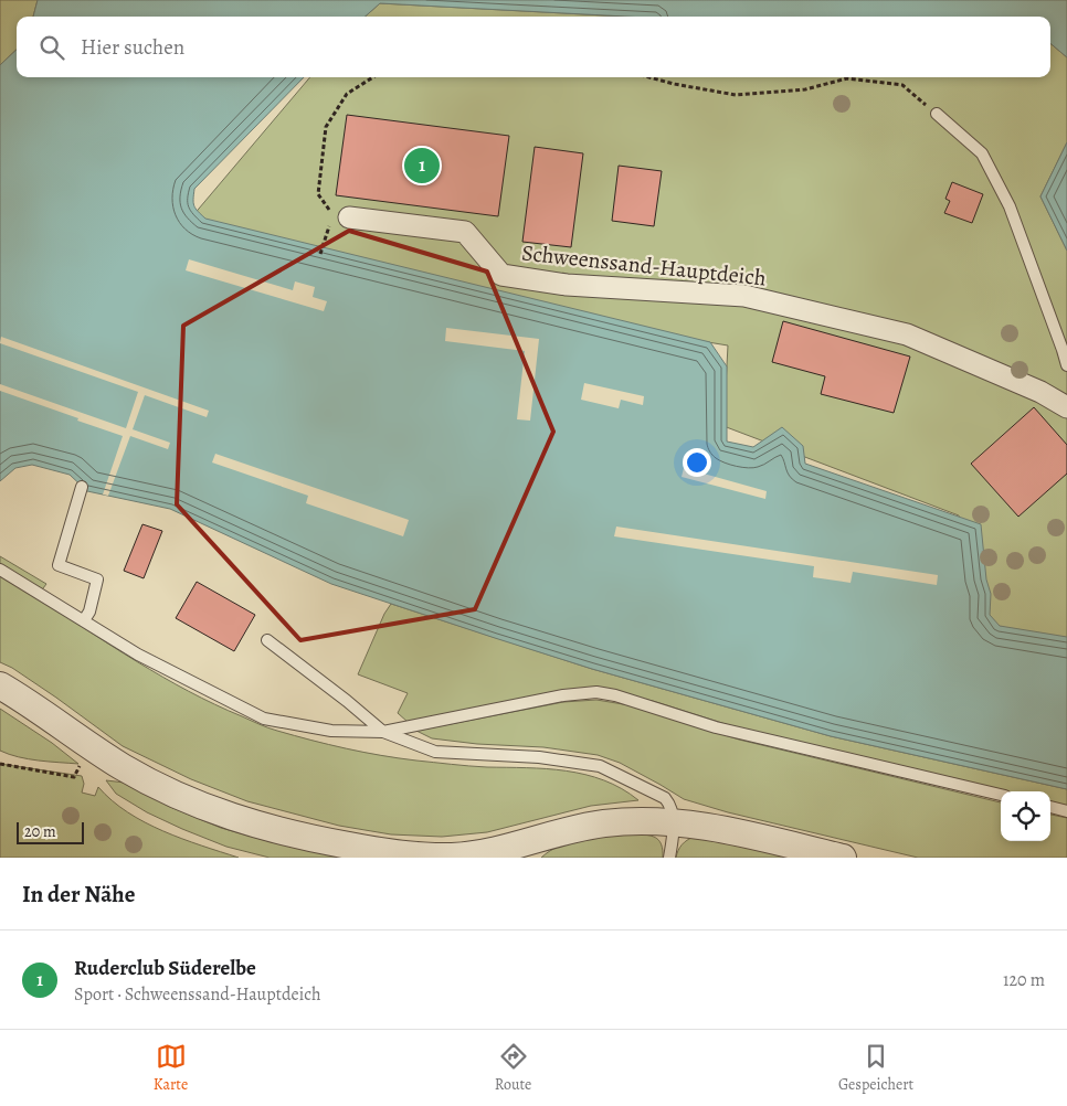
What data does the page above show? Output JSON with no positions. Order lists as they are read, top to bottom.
{
  "streets": {
    "street": ["Schweenssand-Hauptdeich"]
  },
  "scale_bar": "20 m",
  "page": {
    "search": "Hier suchen",
    "pins": "1",
    "scale": "20 m",
    "heading": "In der Nähe",
    "list": [
      {
        "mark": "1",
        "name": "Ruderclub Süderelbe",
        "note": "Sport · Schweenssand-Hauptdeich",
        "value": "120 m"
      }
    ],
    "nav": ["Karte", "Route", "Gespeichert"]
  }
}
